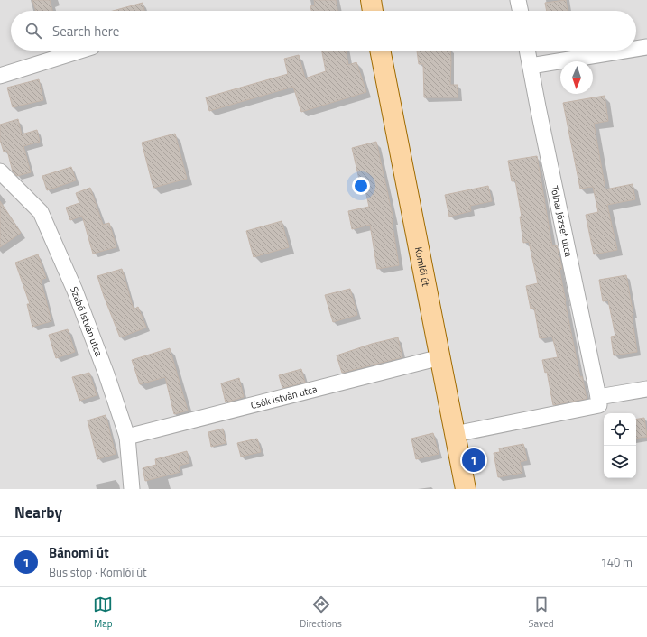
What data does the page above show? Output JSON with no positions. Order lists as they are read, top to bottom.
{
  "streets": {
    "main road": ["Komlói út"],
    "street": ["Tolnai József utca", "Szabó István utca", "Csók István utca"]
  },
  "crossings": [
    ["Komlói út", "Csók István utca"],
    ["Szabó István utca", "Csók István utca"]
  ],
  "north": "bottom",
  "page": {
    "search": "Search here",
    "pins": "1",
    "heading": "Nearby",
    "list": [
      {
        "mark": "1",
        "name": "Bánomi út",
        "note": "Bus stop · Komlói út",
        "value": "140 m"
      }
    ],
    "nav": ["Map", "Directions", "Saved"]
  }
}
